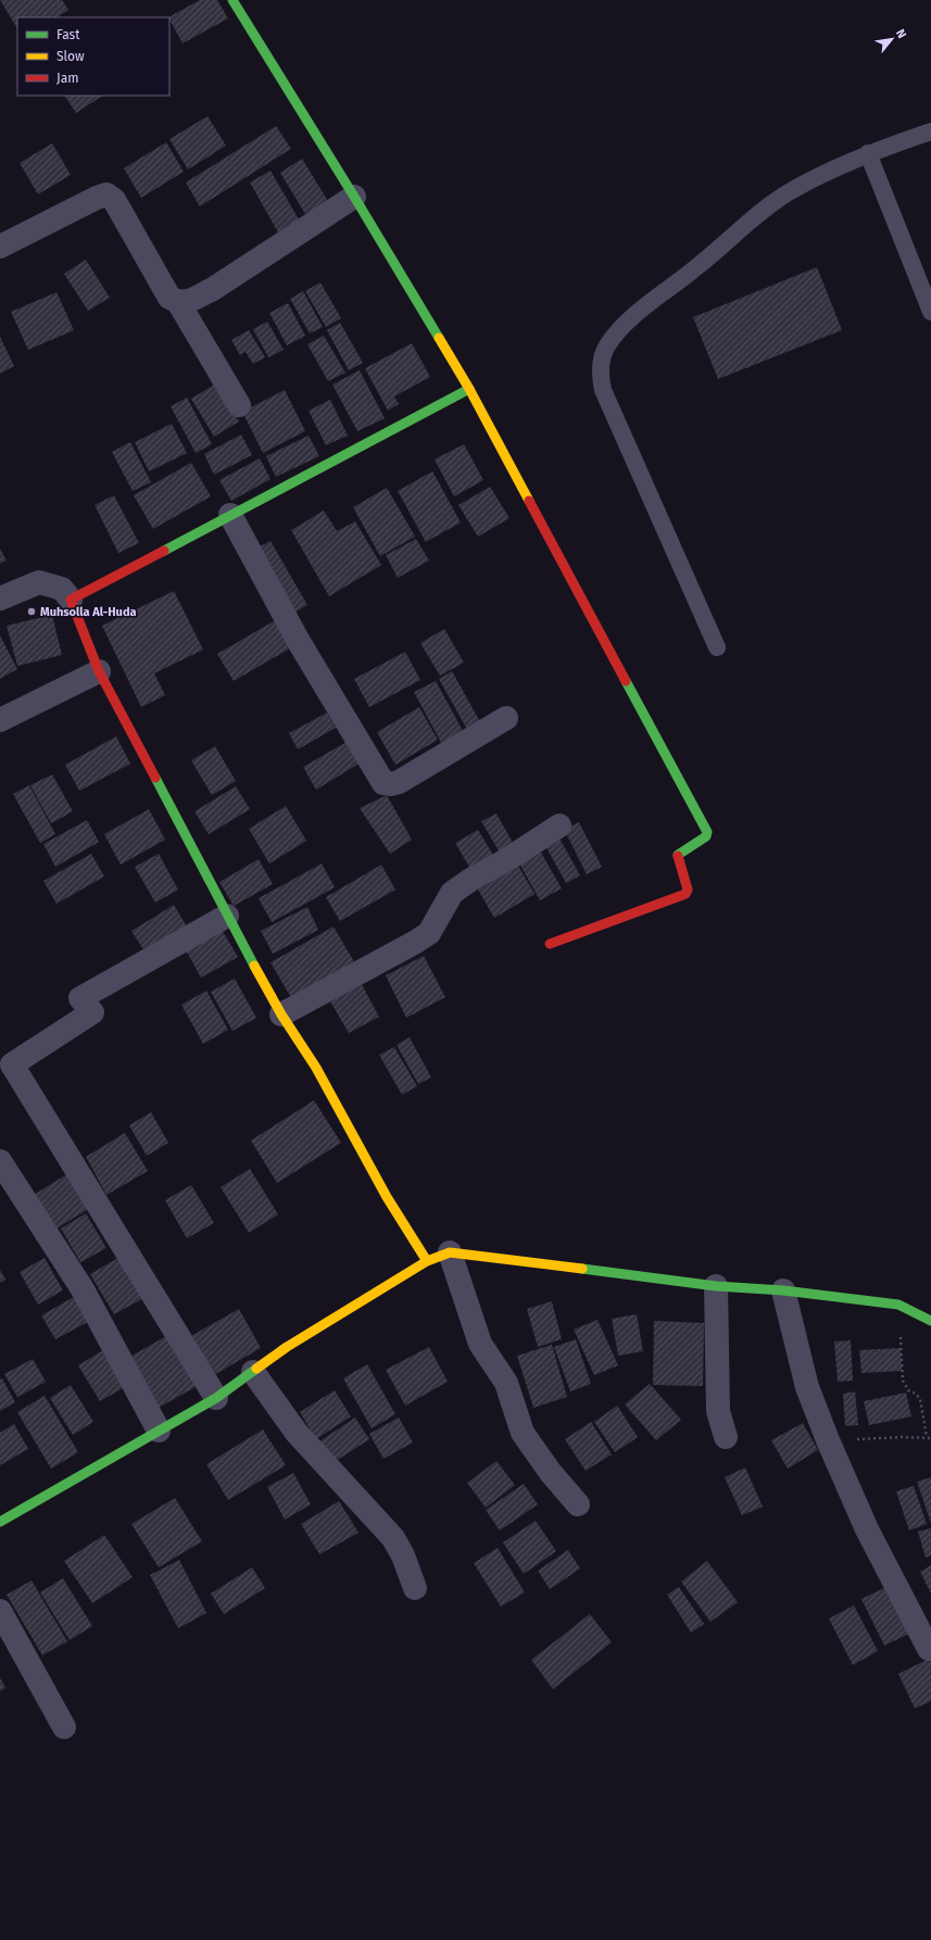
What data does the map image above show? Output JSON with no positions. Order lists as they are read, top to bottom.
{
  "places": ["Muhsolla Al-Huda"],
  "legend": ["Fast", "Slow", "Jam"],
  "north": "top right"
}
